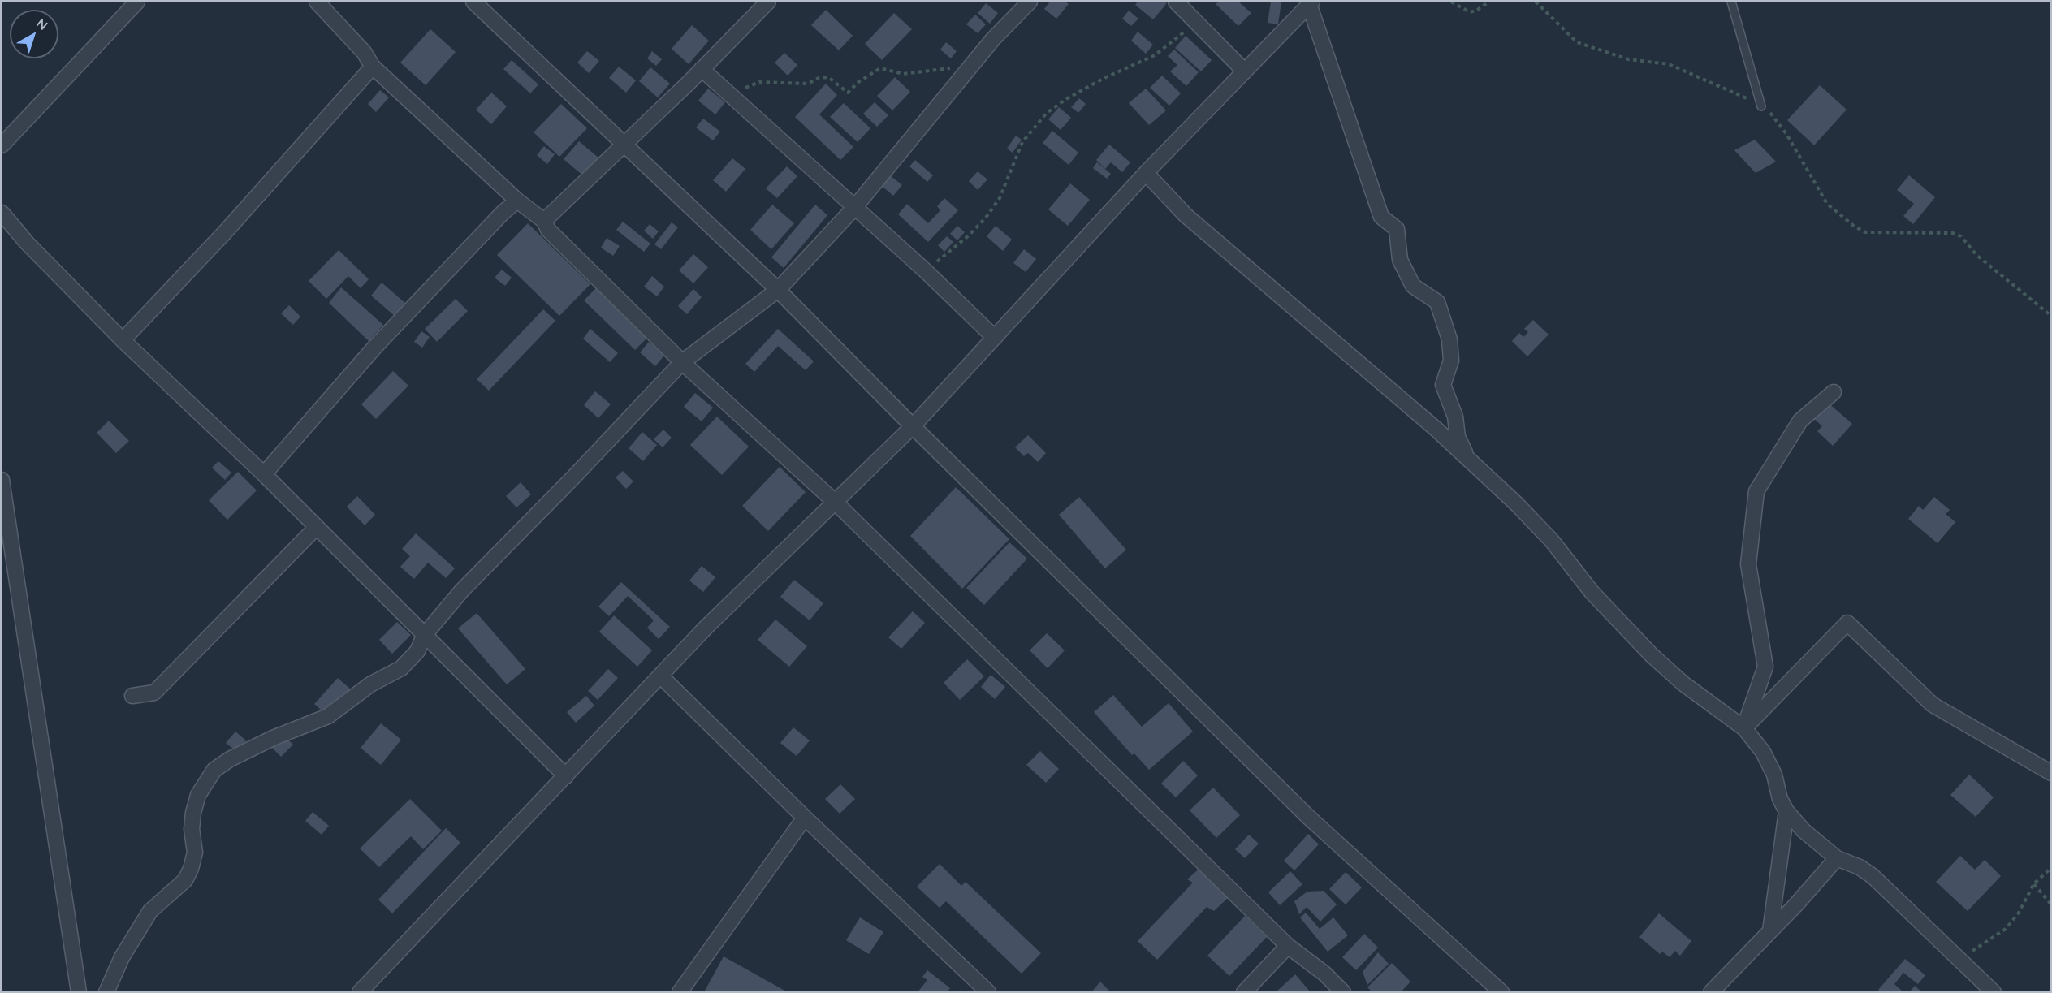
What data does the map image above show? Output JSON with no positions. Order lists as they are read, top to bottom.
{
  "north": "top right"
}
